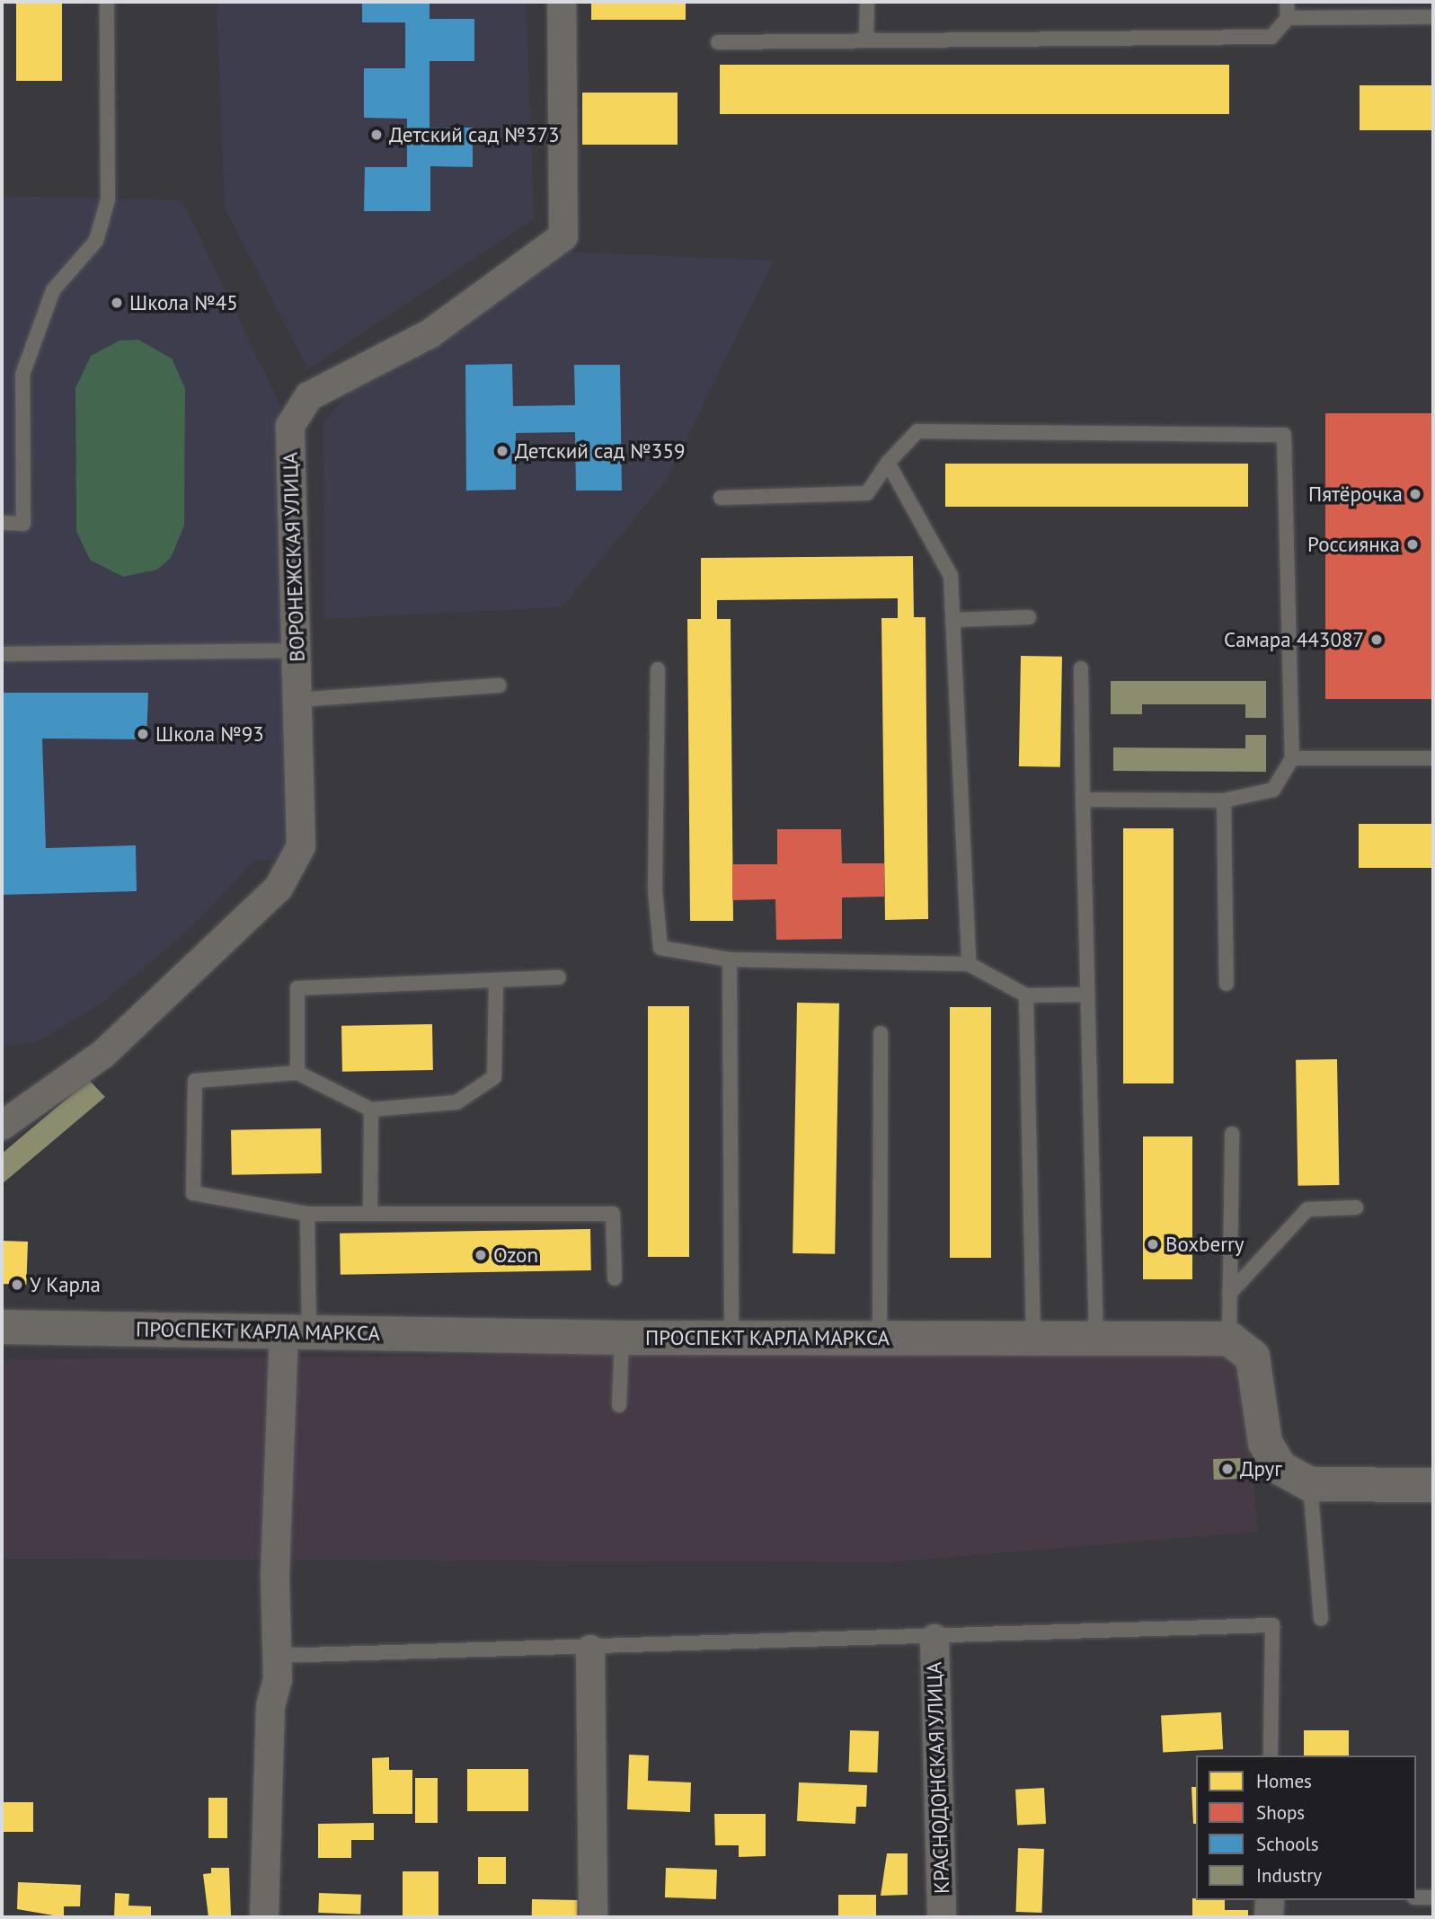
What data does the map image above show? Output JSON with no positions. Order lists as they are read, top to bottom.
{
  "streets": {
    "street": ["ВОРОНЕЖСКАЯ УЛИЦА", "ПРОСПЕКТ КАРЛА МАРКСА", "КРАСНОДОНСКАЯ УЛИЦА"]
  },
  "places": [
    "Детский сад №373",
    "Школа №45",
    "Детский сад №359",
    "Пятёрочка",
    "Россиянка",
    "Самара 443087",
    "Школа №93",
    "Boxberry",
    "Ozon",
    "У Карла",
    "Друг"
  ],
  "legend": [
    "Homes",
    "Shops",
    "Schools",
    "Industry"
  ]
}
